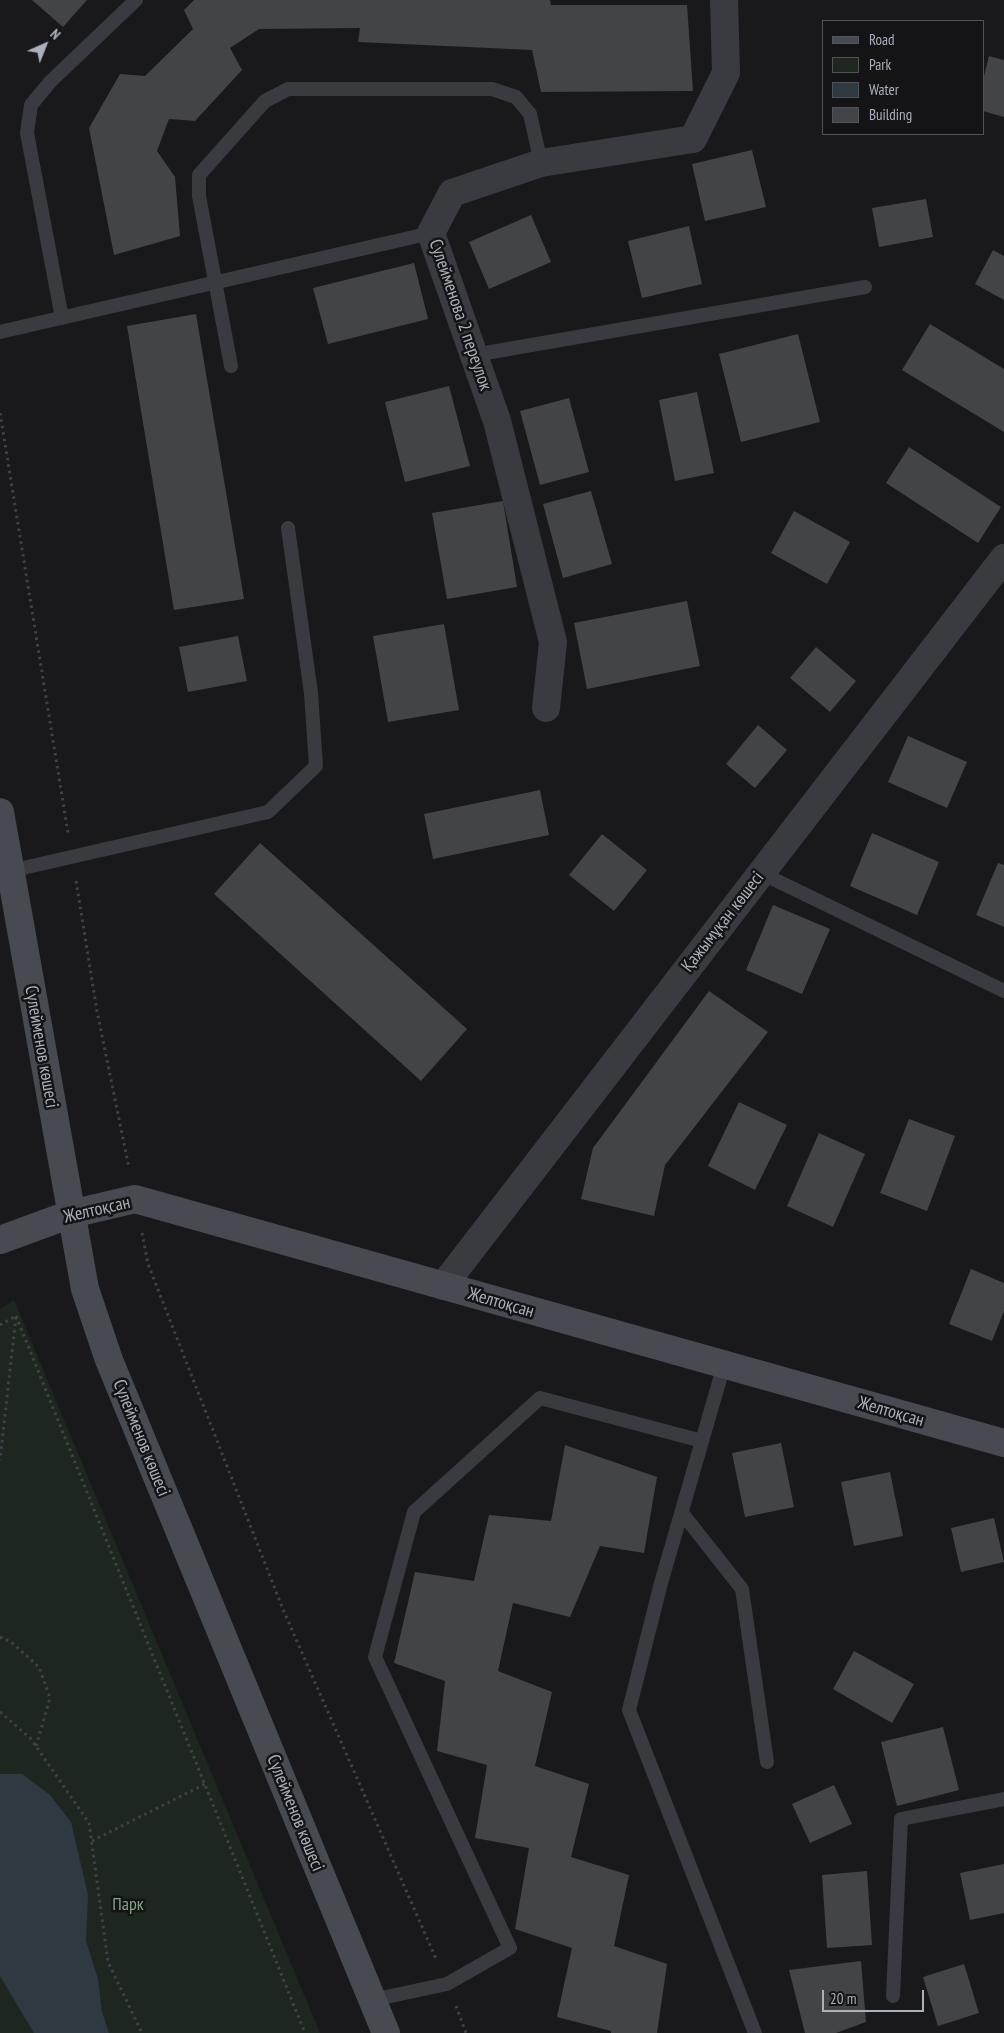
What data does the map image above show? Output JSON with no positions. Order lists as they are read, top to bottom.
{
  "streets": {
    "main road": ["Сүлейменов көшесі", "Желтоқсан"],
    "street": ["Сулейменова 2 переулок", "Қажымұқан көшесі"]
  },
  "crossings": [
    ["Қажымұқан көшесі", "Желтоқсан"],
    ["Сүлейменов көшесі", "Желтоқсан"]
  ],
  "parks": ["Парк"],
  "legend": [
    "Road",
    "Park",
    "Water",
    "Building"
  ],
  "scale_bar": "20 m",
  "north": "top right"
}
